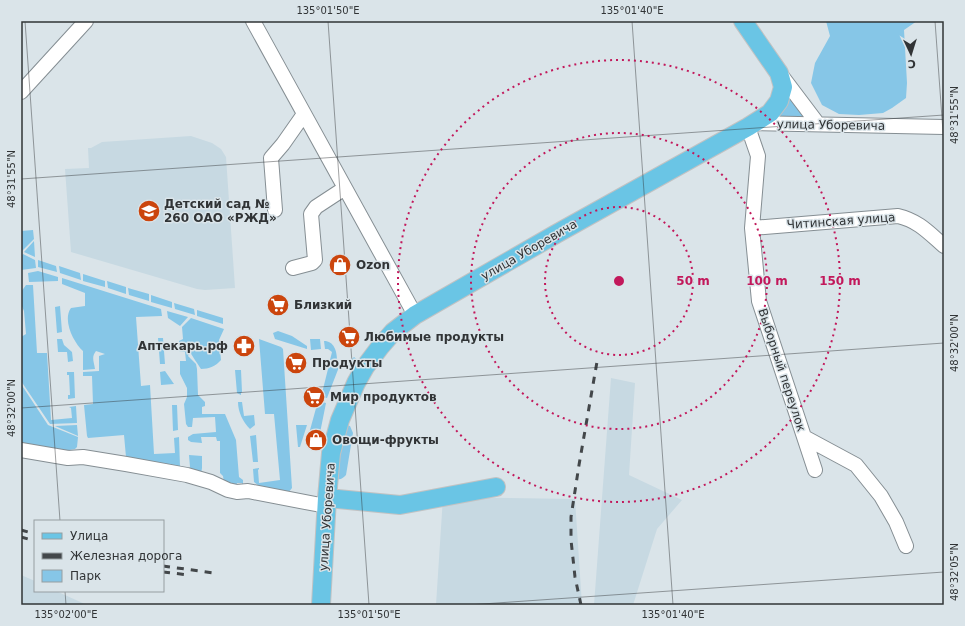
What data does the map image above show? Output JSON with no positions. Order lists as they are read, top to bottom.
{
  "streets": {
    "main road": ["улица Уборевича"],
    "street": ["Читинская улица", "Выборный переулок"]
  },
  "crossings": [
    ["улица Уборевича", "Выборный переулок"],
    ["Читинская улица", "Выборный переулок"]
  ],
  "places": {
    "school or university": ["Детский сад № 260 ОАО «РЖД»"],
    "shop": ["Ozon", "Овощи-фрукты"],
    "supermarket": [
      "Близкий",
      "Любимые продукты",
      "Продукты",
      "Мир продуктов"
    ],
    "pharmacy": ["Аптекарь.рф"]
  },
  "legend": ["Улица", "Железная дорога", "Парк"],
  "north": "bottom",
  "coordinates": [
    "135°01'50\"E",
    "135°01'40\"E",
    "48°31'55\"N",
    "48°32'00\"N",
    "48°32'05\"N",
    "135°02'00\"E"
  ],
  "rings": ["50 m", "100 m", "150 m"]
}
